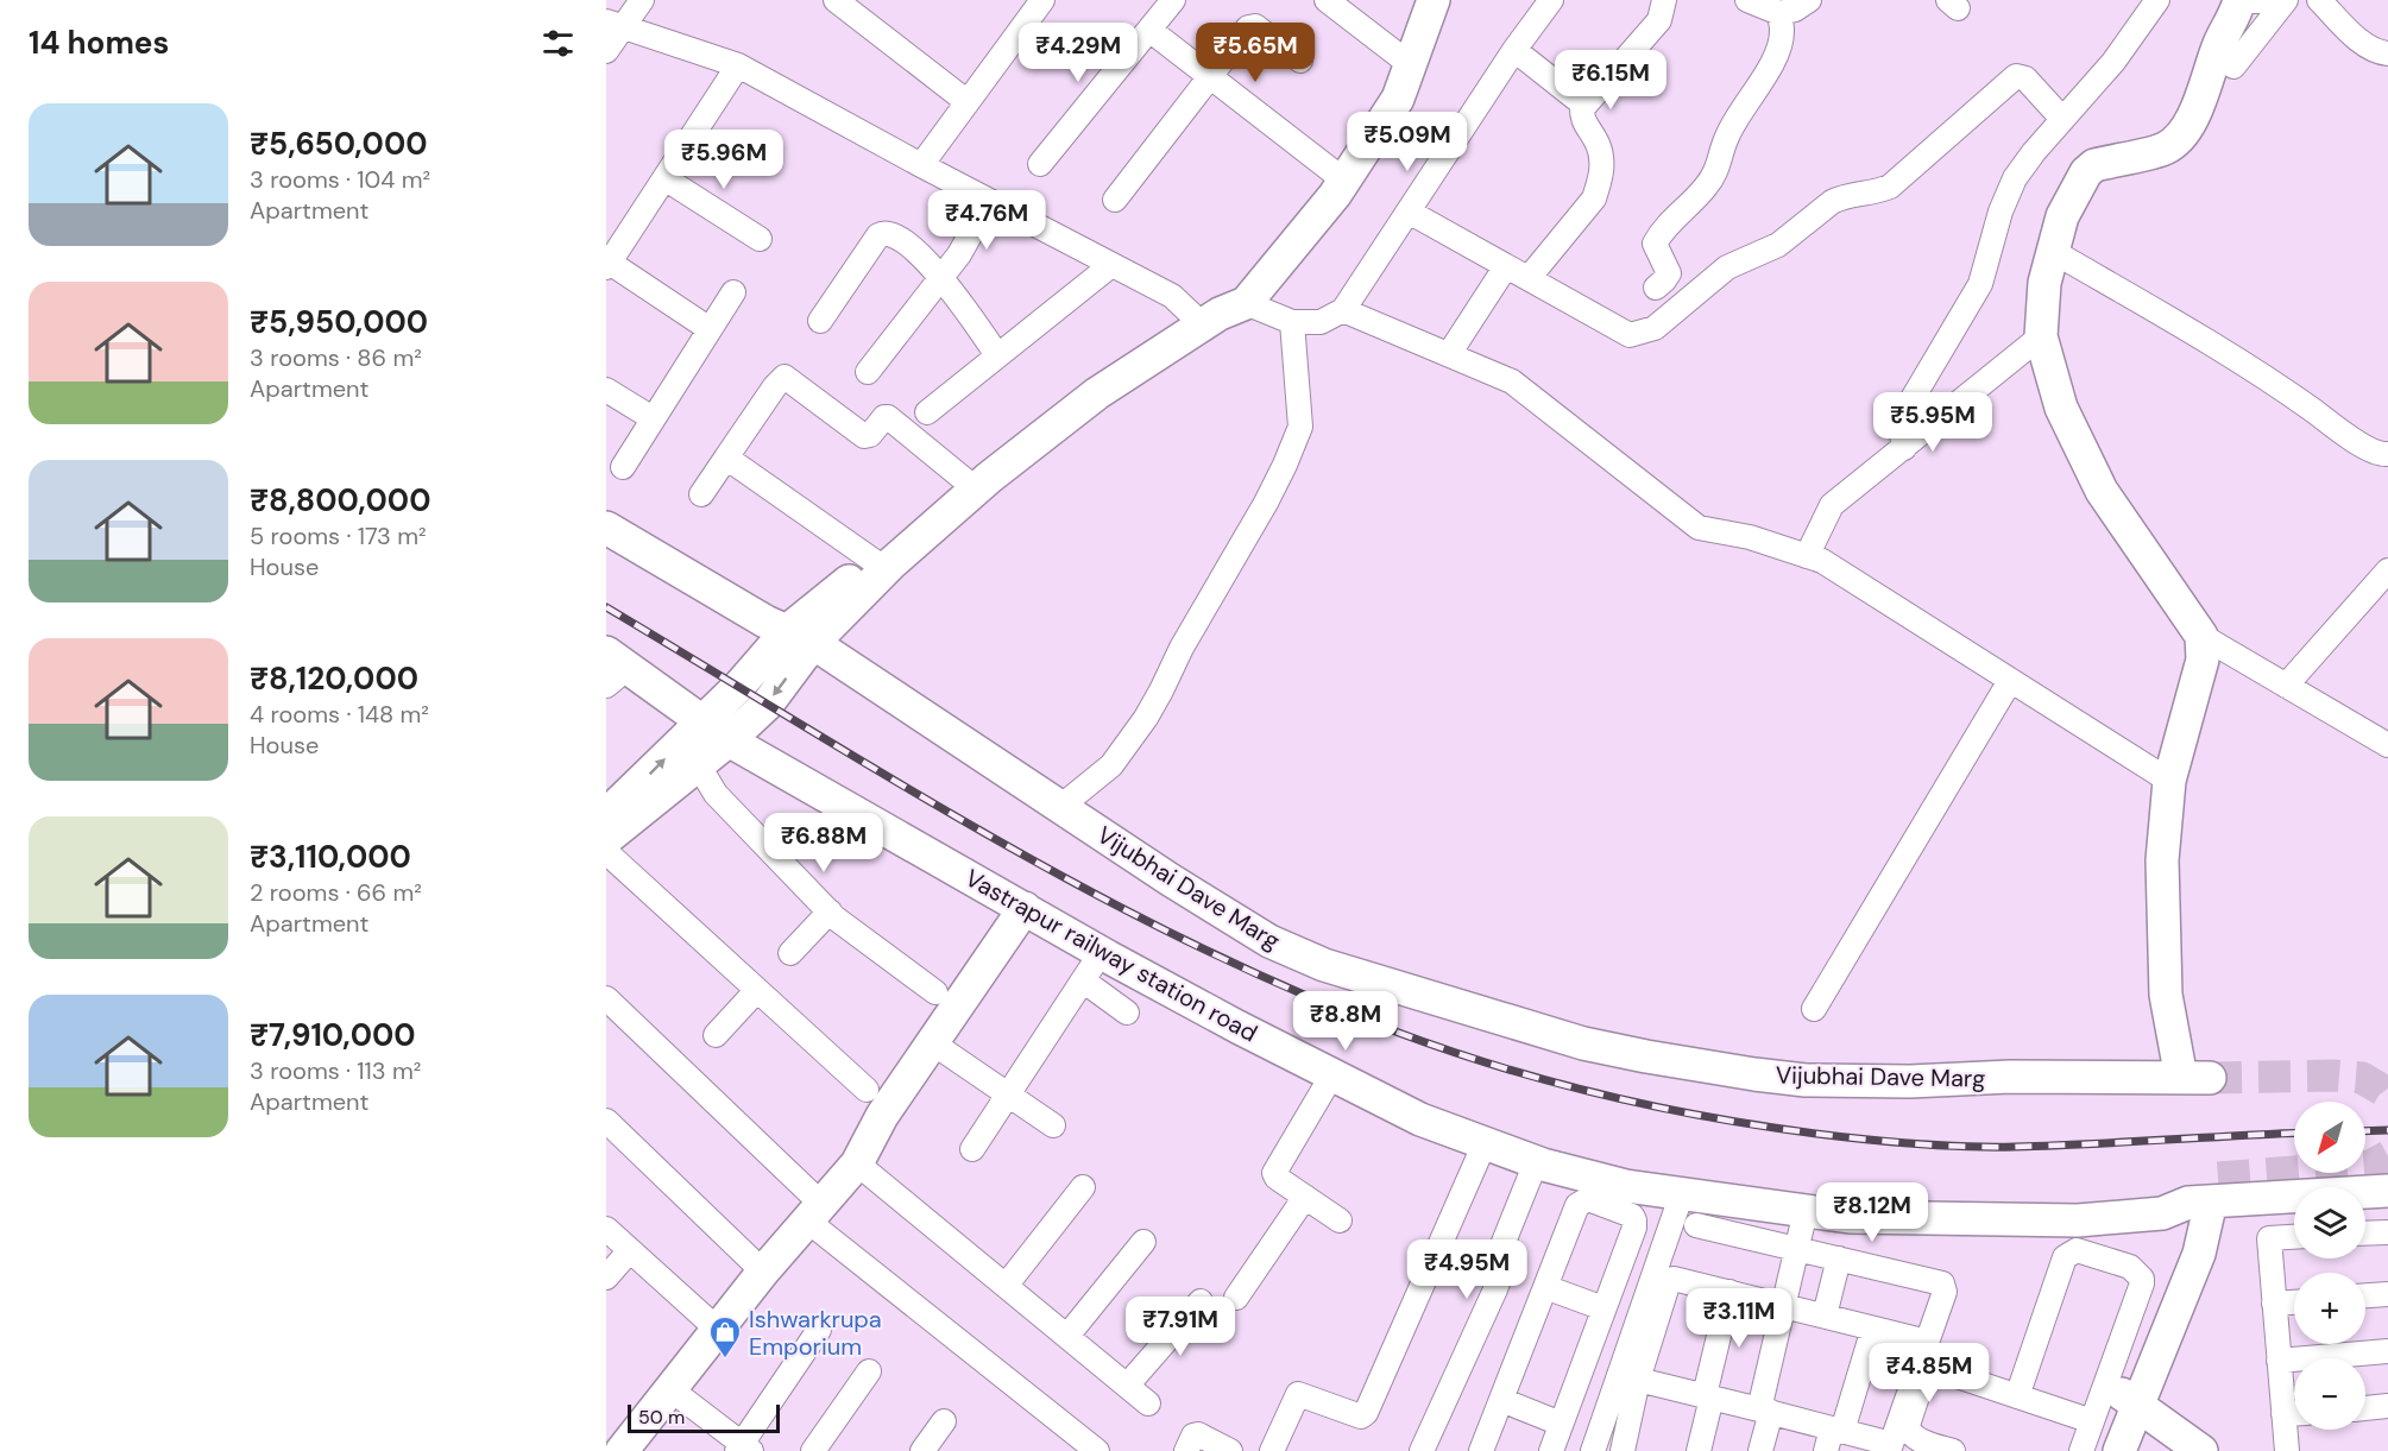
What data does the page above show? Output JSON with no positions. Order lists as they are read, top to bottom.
{
  "streets": {
    "street": ["Vijubhai Dave Marg", "Vastrapur railway station road"]
  },
  "places": {
    "shop": ["Ishwarkrupa Emporium"]
  },
  "scale_bar": "50 m",
  "north": "bottom left",
  "page": {
    "heading": "14 homes",
    "price": [
      "₹4.29M",
      "₹5.65M",
      "₹6.15M",
      "₹5.09M",
      "₹5.96M",
      "₹4.76M",
      "₹5.95M",
      "₹6.88M",
      "₹8.8M",
      "₹8.12M",
      "₹4.95M",
      "₹3.11M",
      "₹7.91M",
      "₹4.85M"
    ],
    "list": [
      {
        "name": "₹5,650,000",
        "note": "3 rooms · 104 m² · Apartment"
      },
      {
        "name": "₹5,950,000",
        "note": "3 rooms · 86 m² · Apartment"
      },
      {
        "name": "₹8,800,000",
        "note": "5 rooms · 173 m² · House"
      },
      {
        "name": "₹8,120,000",
        "note": "4 rooms · 148 m² · House"
      },
      {
        "name": "₹3,110,000",
        "note": "2 rooms · 66 m² · Apartment"
      },
      {
        "name": "₹7,910,000",
        "note": "3 rooms · 113 m² · Apartment"
      }
    ],
    "map_buttons": ["+", "−"],
    "scale": "50 m"
  }
}
